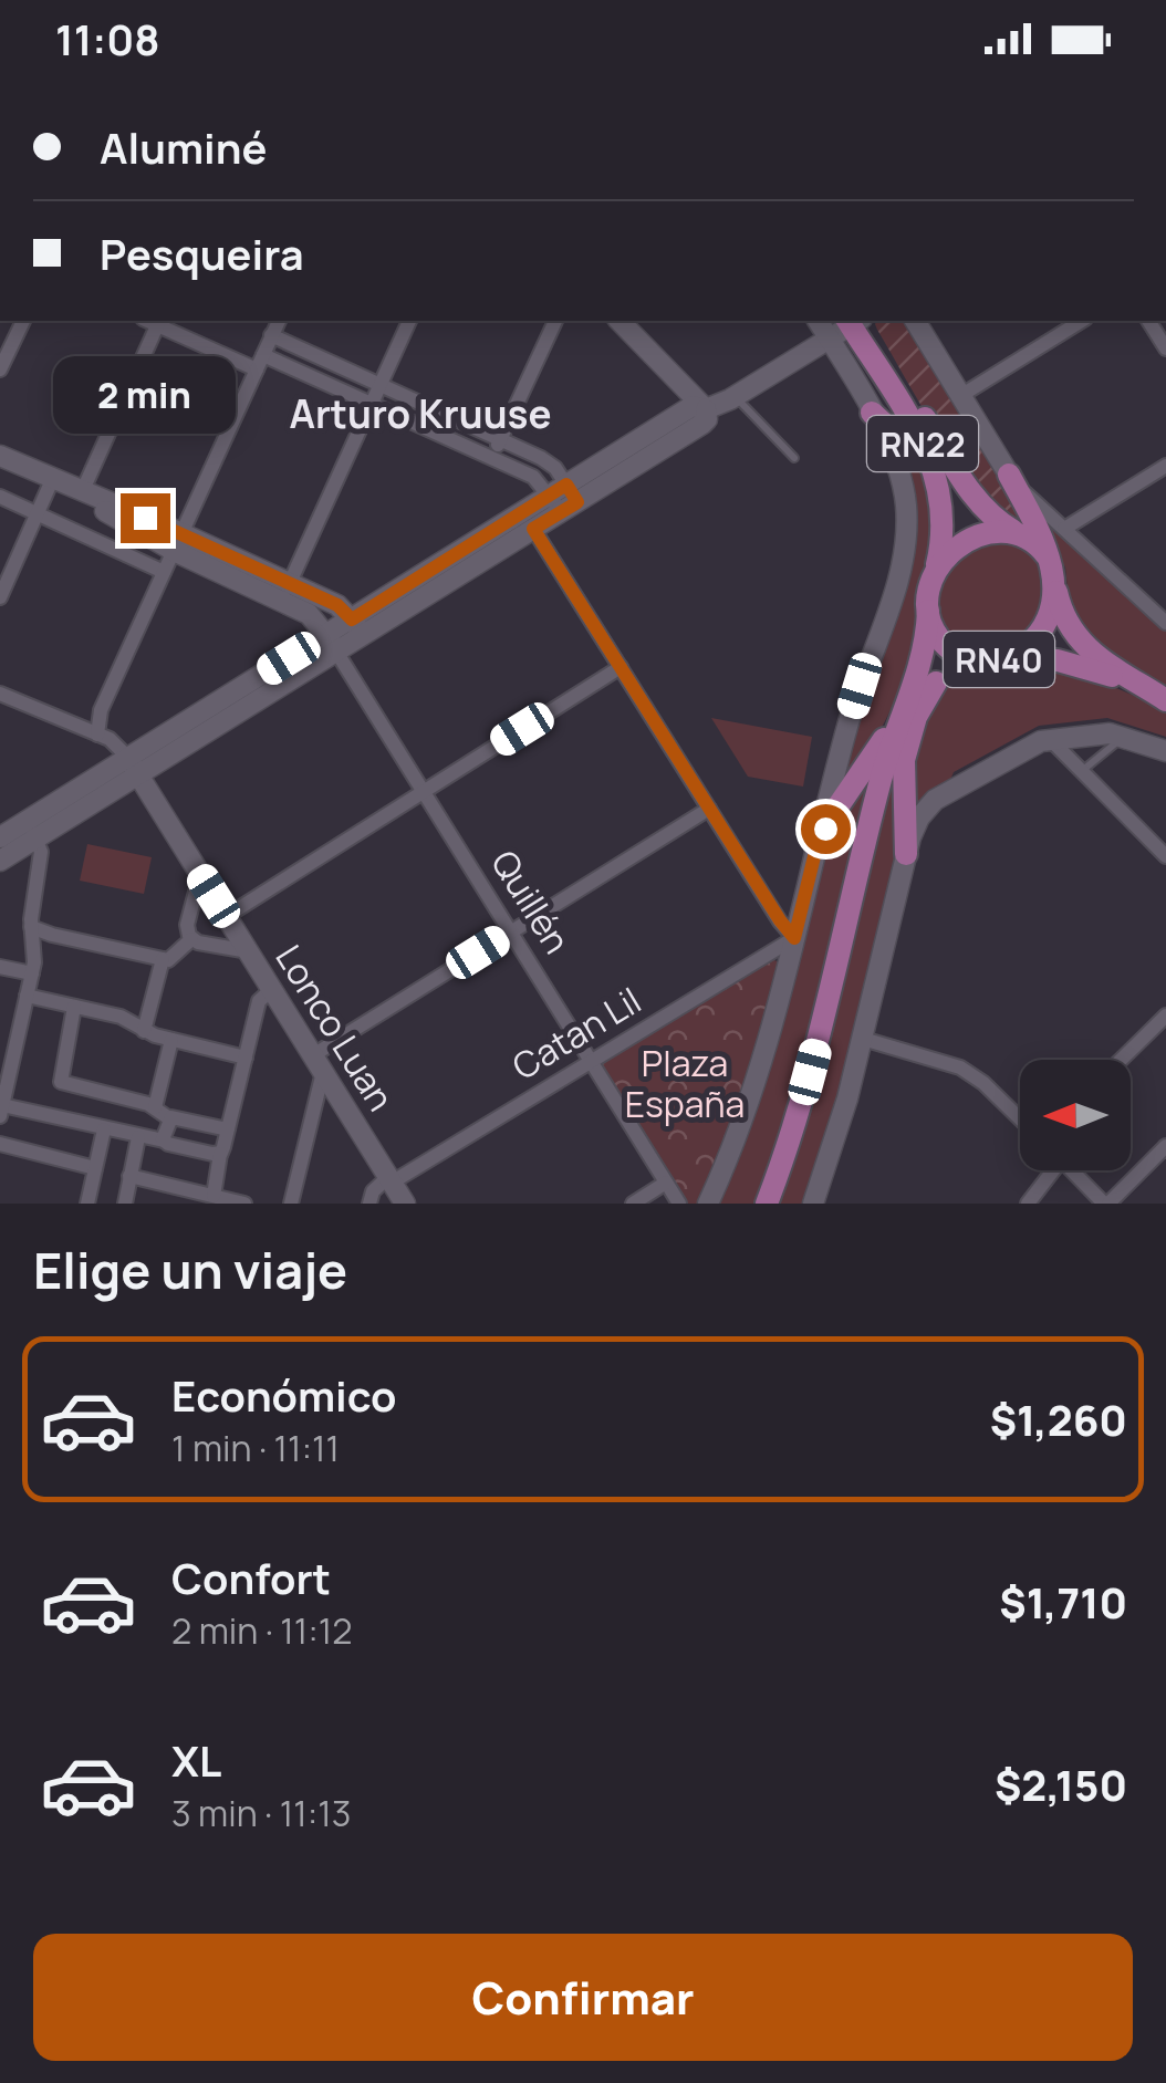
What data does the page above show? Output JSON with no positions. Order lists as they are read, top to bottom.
{
  "streets": {
    "main road": ["RN22", "RN40"],
    "street": ["Quillén", "Lonco Luan", "Catan Lil"]
  },
  "crossings": [
    ["RN22", "RN40"],
    ["Quillén", "Catan Lil"],
    ["Lonco Luan", "Catan Lil"]
  ],
  "districts": ["Arturo Kruuse"],
  "parks": ["Plaza España"],
  "north": "left",
  "page": {
    "status": "11:08",
    "banner": ["Aluminé", "Pesqueira"],
    "bubble": "2 min",
    "heading": "Elige un viaje",
    "list": [
      {
        "name": "Económico",
        "note": "1 min · 11:11",
        "value": "$1,260"
      },
      {
        "name": "Confort",
        "note": "2 min · 11:12",
        "value": "$1,710"
      },
      {
        "name": "XL",
        "note": "3 min · 11:13",
        "value": "$2,150"
      }
    ],
    "buttons": "Confirmar"
  }
}
